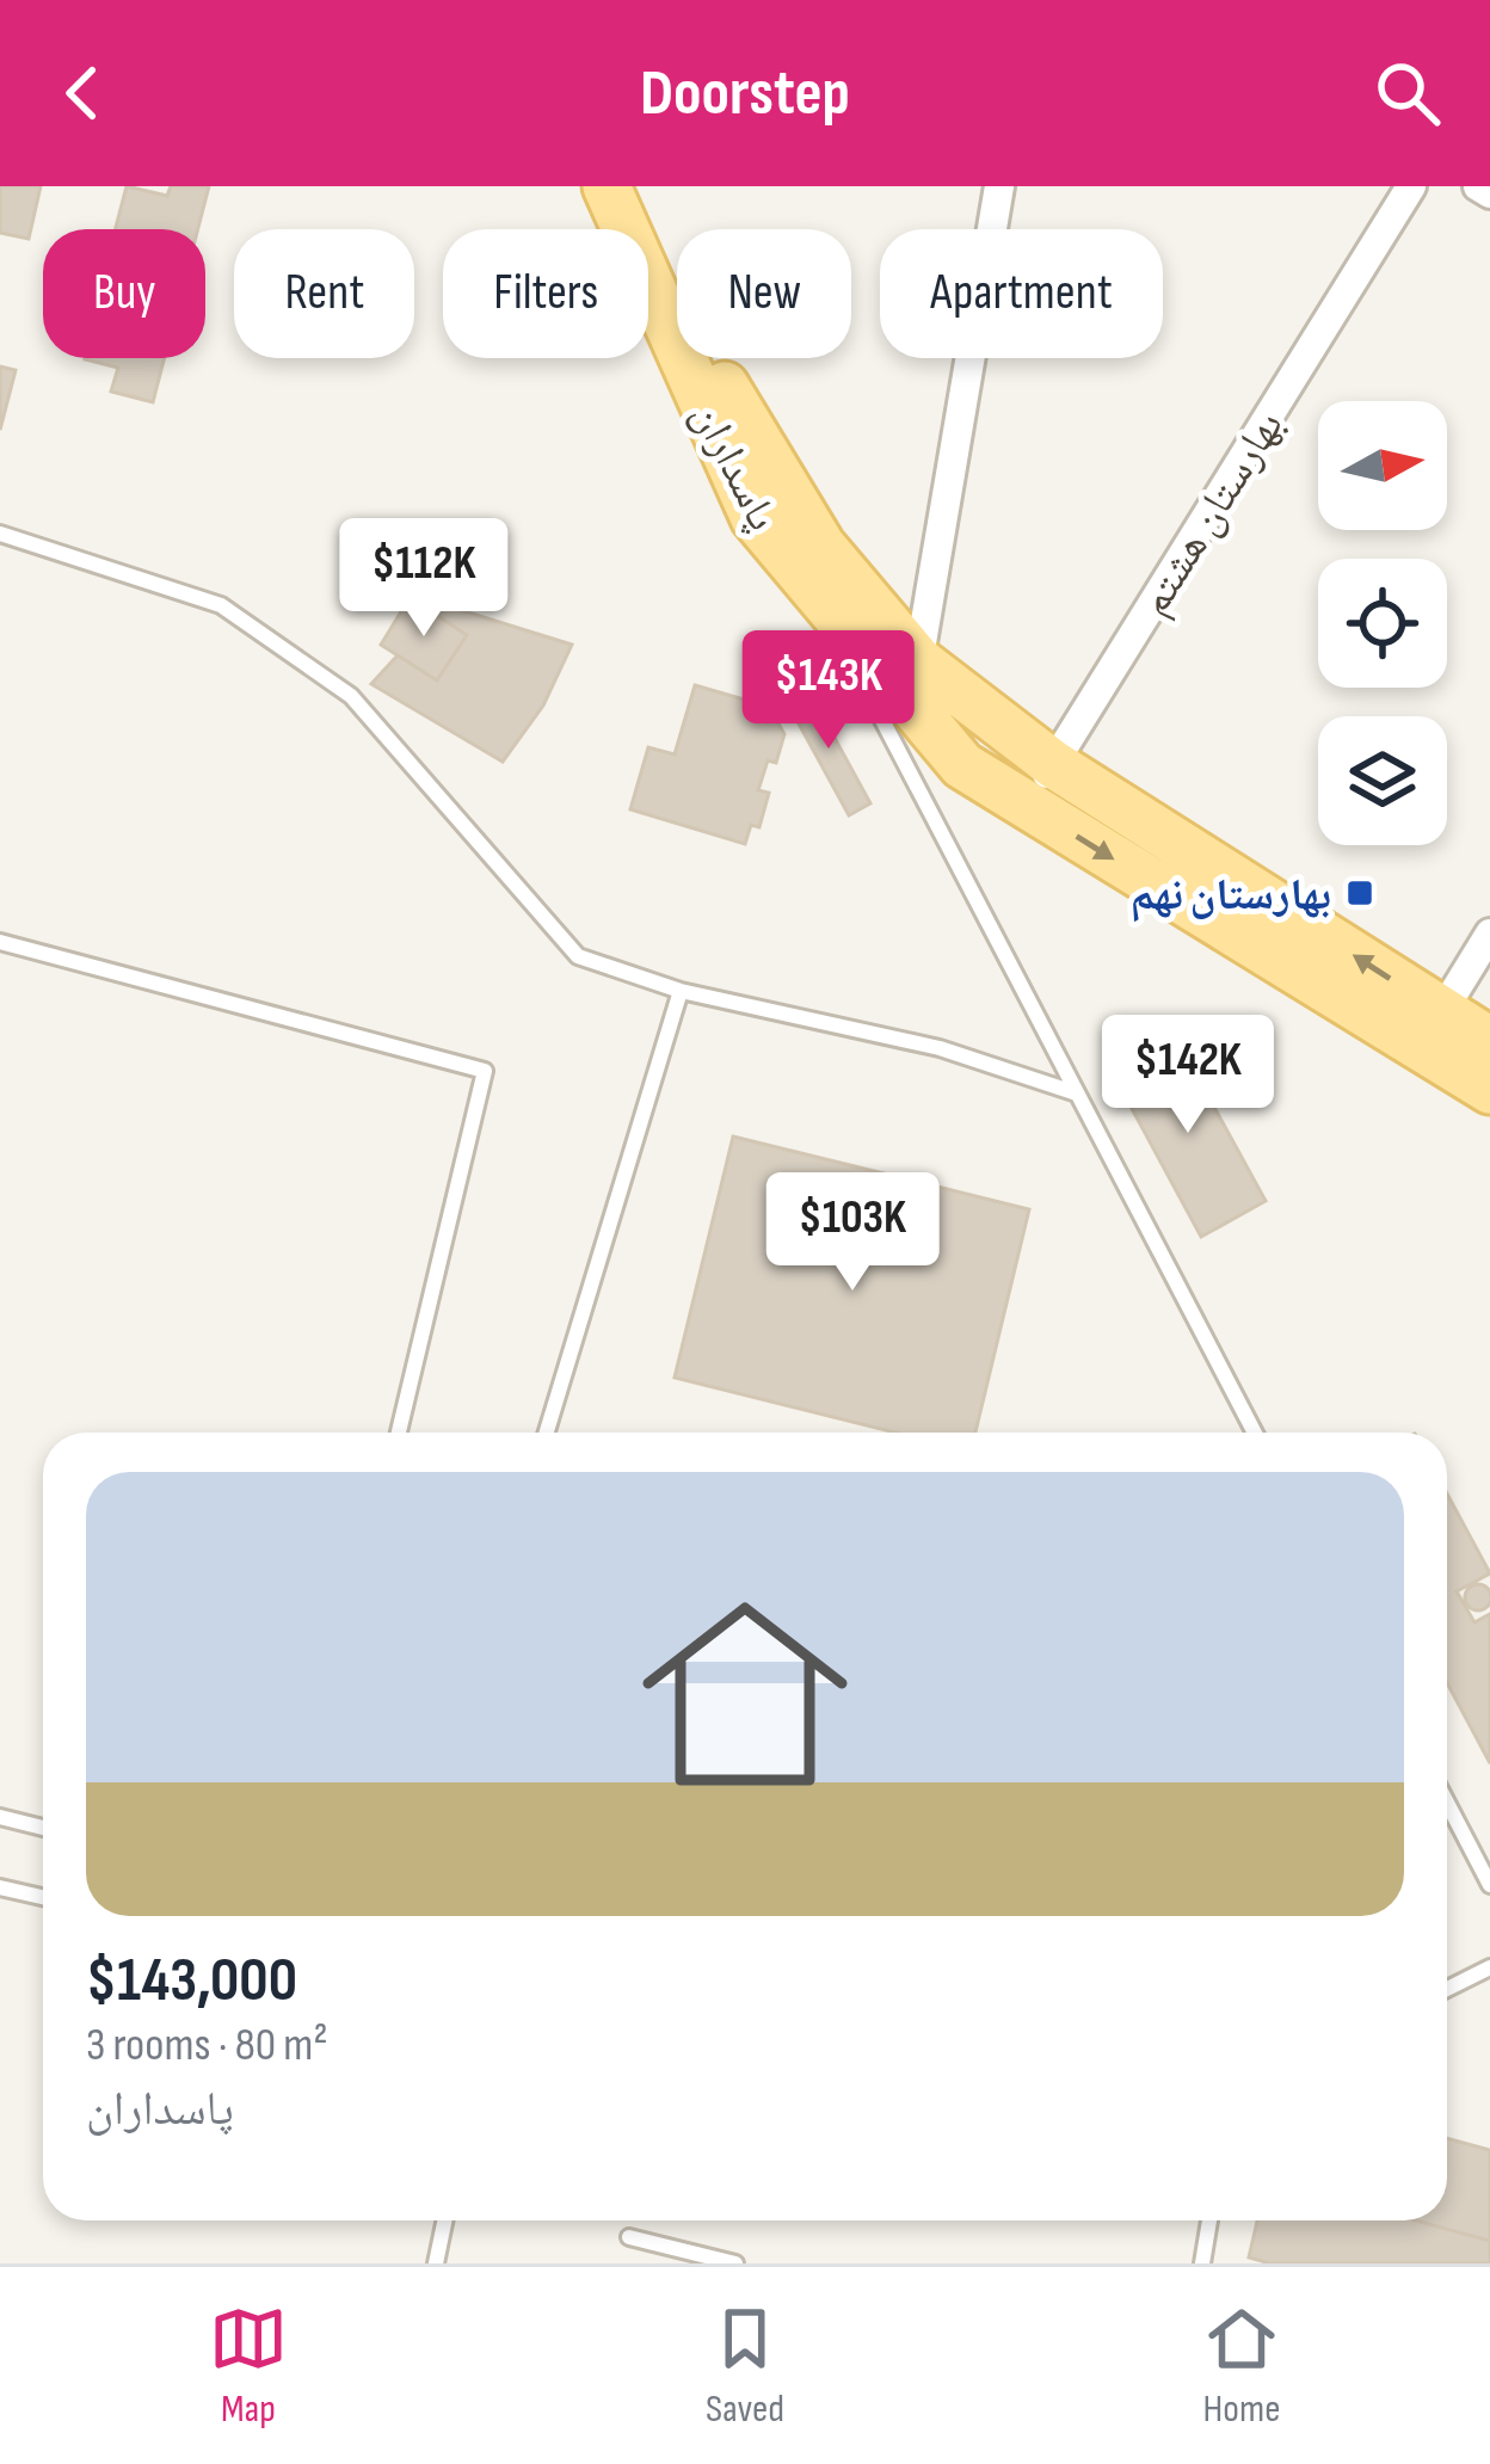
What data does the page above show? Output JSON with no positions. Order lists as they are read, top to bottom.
{
  "streets": {
    "main road": ["پاسداران"],
    "street": ["بهارستان هشتم"]
  },
  "crossings": [
    ["پاسداران", "بهارستان هشتم"]
  ],
  "places": {
    "transit": ["بهارستان نهم"]
  },
  "north": "right",
  "page": {
    "header": "Doorstep",
    "chip": [
      "Buy",
      "Rent",
      "Filters",
      "New",
      "Apartment"
    ],
    "price": [
      "$112K",
      "$143K",
      "$142K",
      "$103K"
    ],
    "list": [
      {
        "name": "$143,000",
        "note": "3 rooms · 80 m² · پاسداران"
      }
    ],
    "tabs": ["Map", "Saved", "Home"]
  }
}
